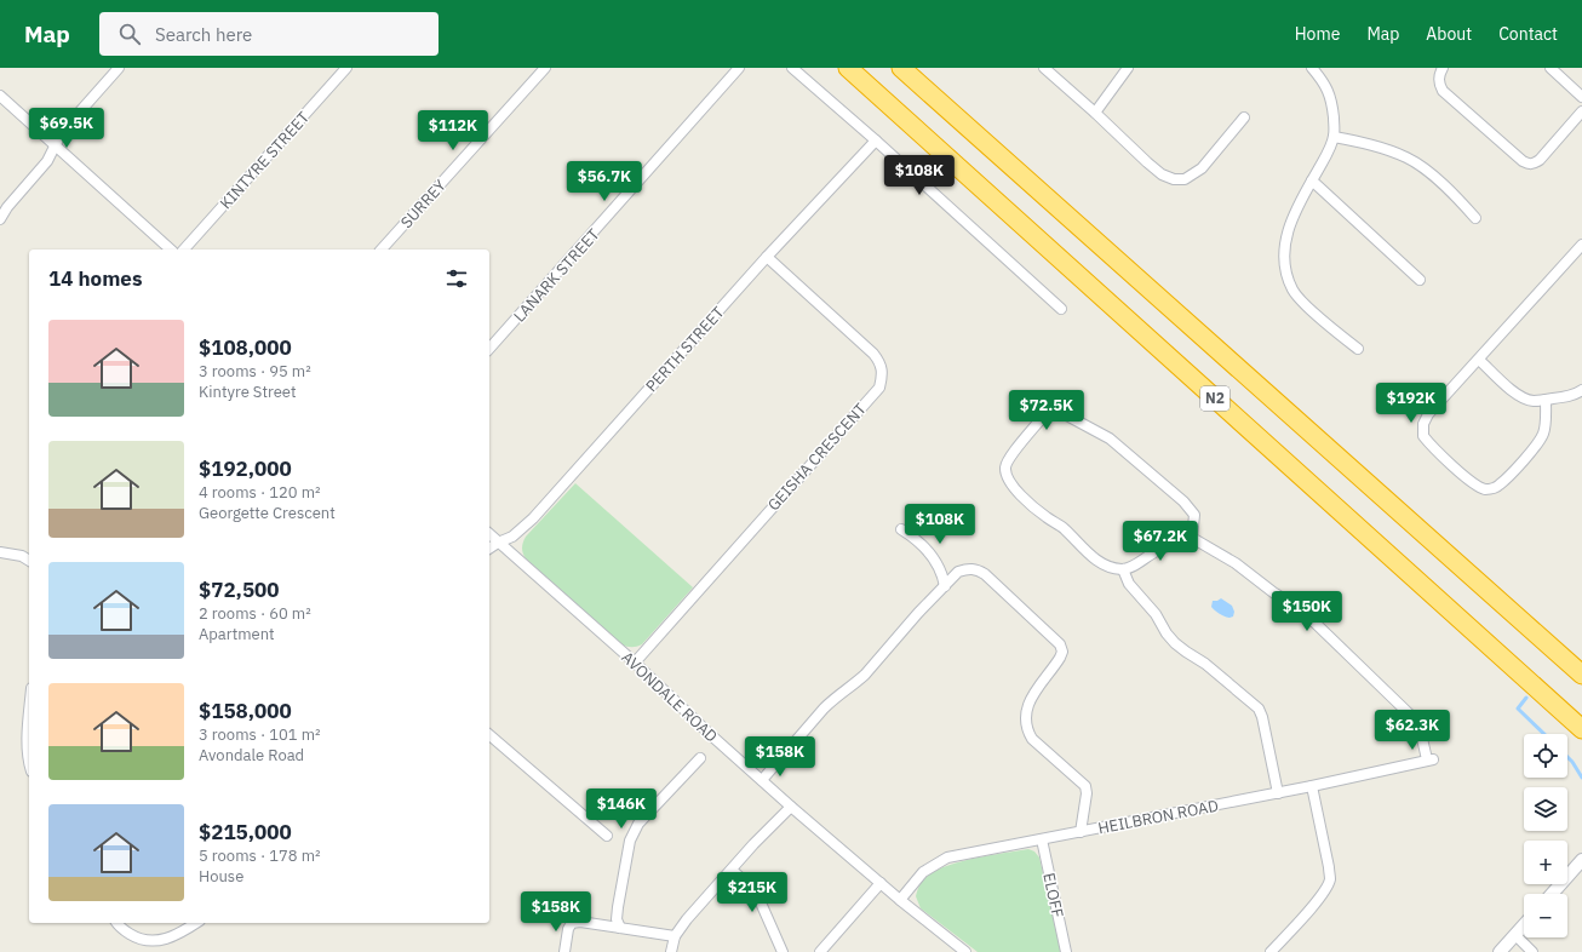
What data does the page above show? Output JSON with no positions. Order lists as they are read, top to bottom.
{
  "streets": {
    "highway": ["N2"],
    "street": [
      "KINTYRE STREET",
      "SURREY",
      "LANARK STREET",
      "PERTH STREET",
      "GEISHA CRESCENT",
      "AVONDALE ROAD",
      "HEILBRON ROAD",
      "ELOFF"
    ]
  },
  "crossings": [
    ["PERTH STREET", "GEISHA CRESCENT"],
    ["PERTH STREET", "AVONDALE ROAD"],
    ["GEISHA CRESCENT", "AVONDALE ROAD"],
    ["AVONDALE ROAD", "HEILBRON ROAD"],
    ["HEILBRON ROAD", "ELOFF"]
  ],
  "page": {
    "header": "Map",
    "search": "Search here",
    "nav": [
      "Home",
      "Map",
      "About",
      "Contact"
    ],
    "price": [
      "$69.5K",
      "$112K",
      "$108K",
      "$56.7K",
      "$192K",
      "$72.5K",
      "$108K",
      "$67.2K",
      "$150K",
      "$62.3K",
      "$158K",
      "$146K",
      "$215K",
      "$158K"
    ],
    "heading": "14 homes",
    "list": [
      {
        "name": "$108,000",
        "note": "3 rooms · 95 m² · Kintyre Street"
      },
      {
        "name": "$192,000",
        "note": "4 rooms · 120 m² · Georgette Crescent"
      },
      {
        "name": "$72,500",
        "note": "2 rooms · 60 m² · Apartment"
      },
      {
        "name": "$158,000",
        "note": "3 rooms · 101 m² · Avondale Road"
      },
      {
        "name": "$215,000",
        "note": "5 rooms · 178 m² · House"
      }
    ],
    "map_buttons": ["+", "−"]
  }
}
